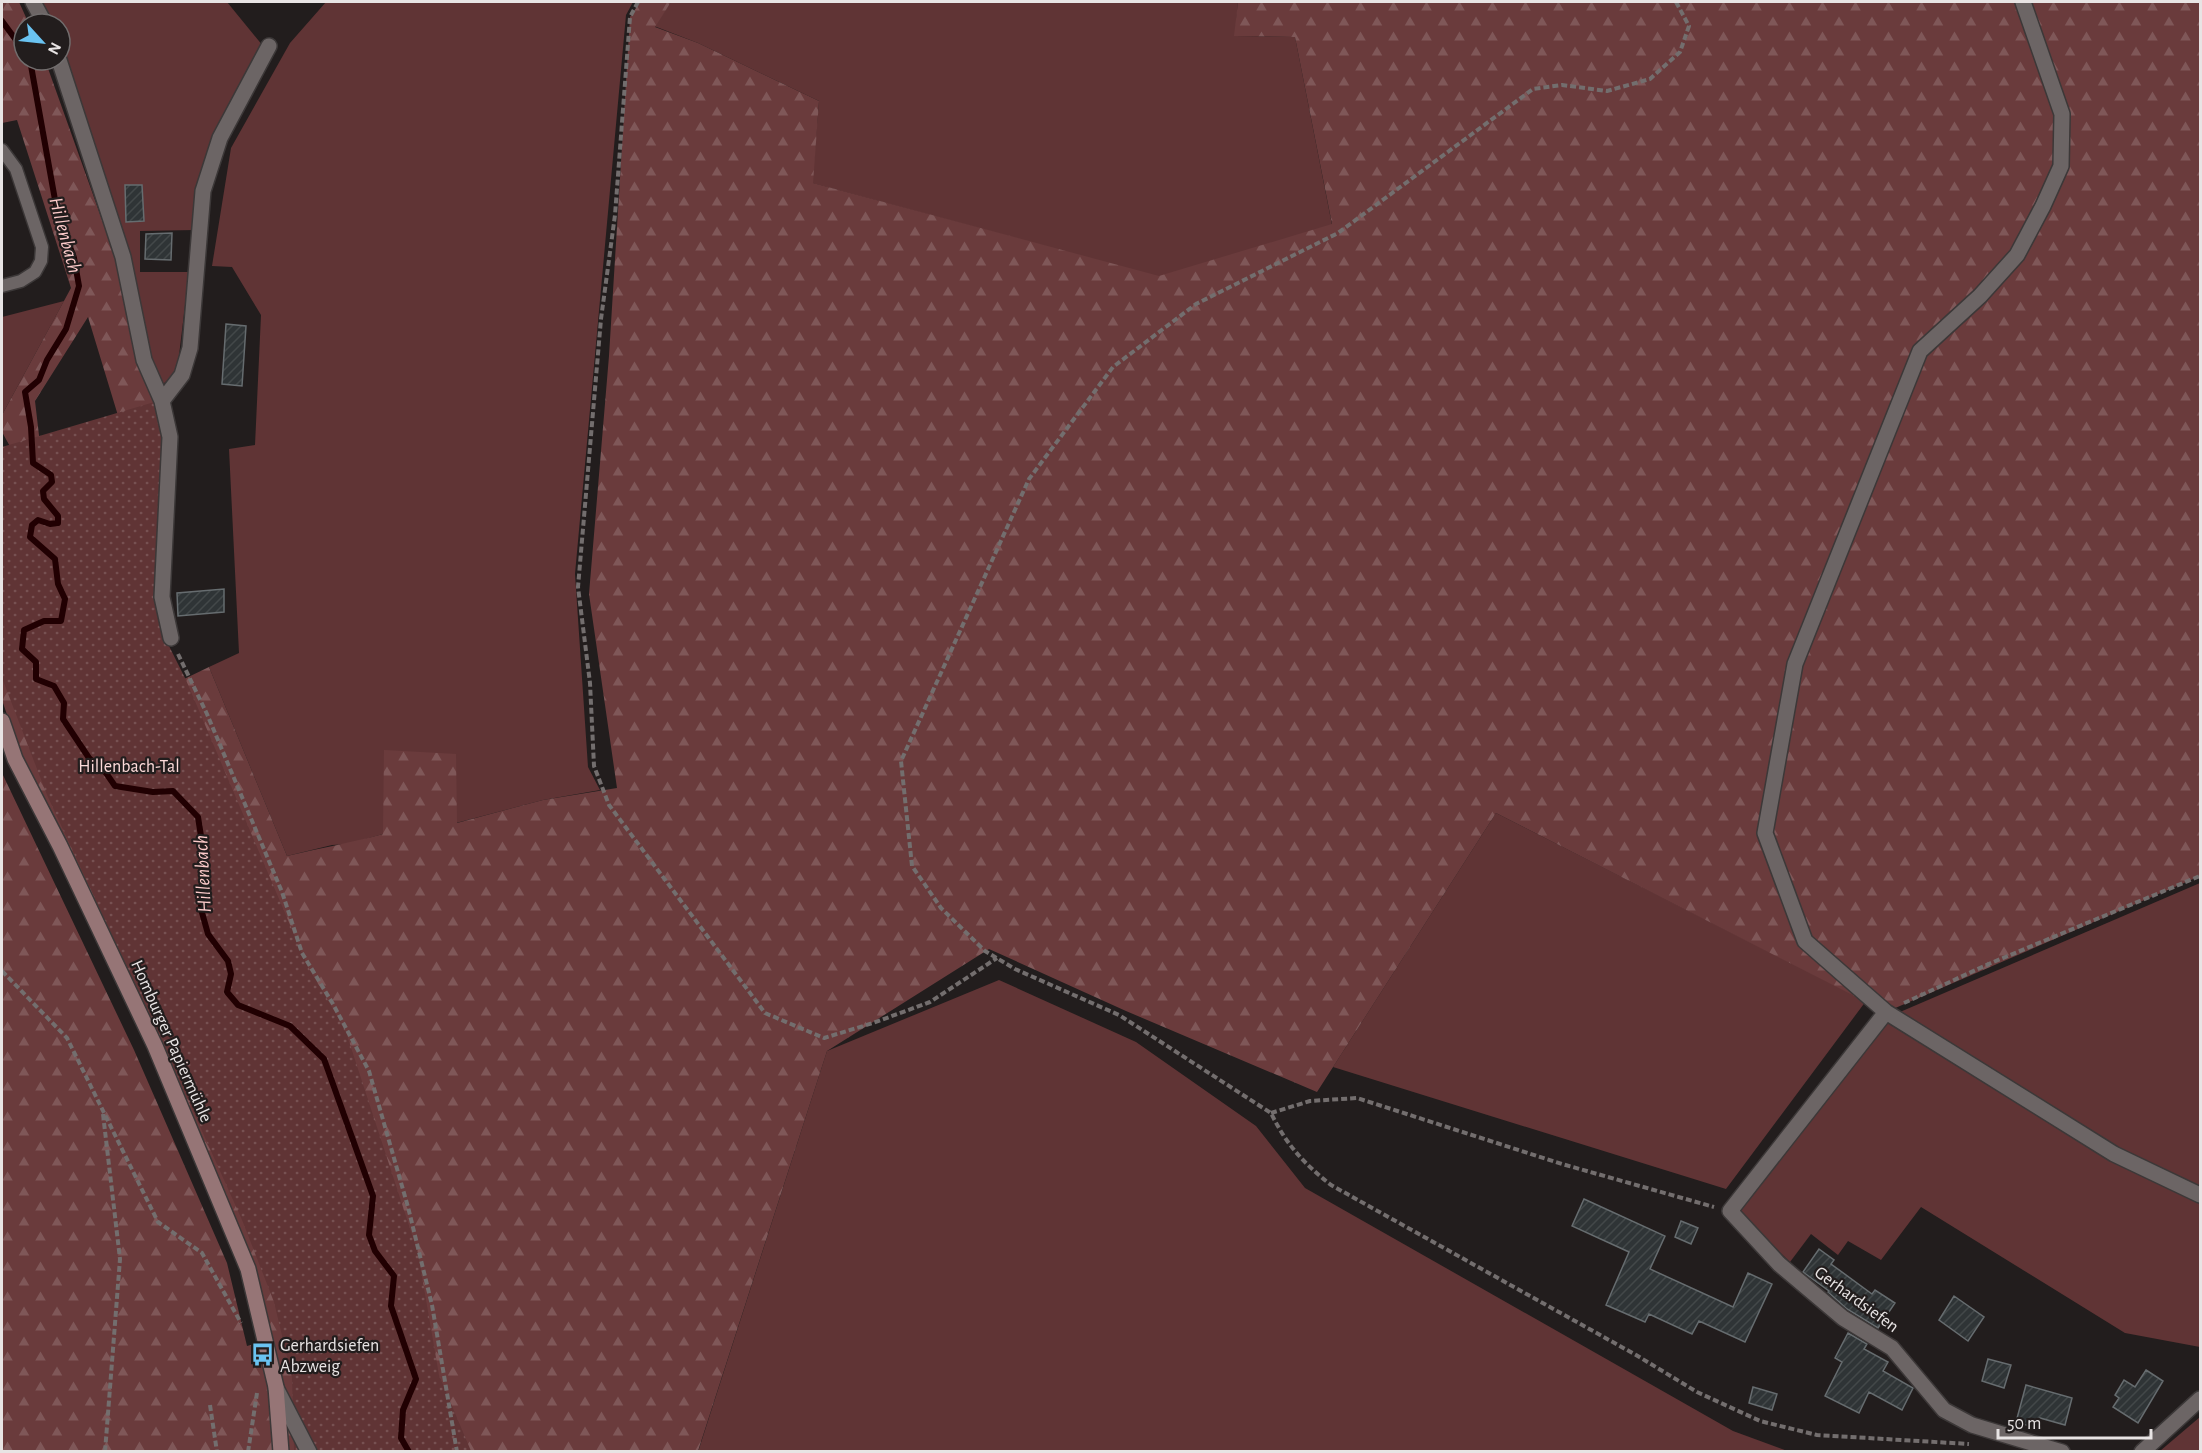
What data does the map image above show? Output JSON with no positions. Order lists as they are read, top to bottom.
{
  "streets": {
    "main road": ["Homburger Papiermühle"],
    "street": ["Gerhardsiefen"]
  },
  "water": ["Hillenbach"],
  "parks": ["Hillenbach-Tal"],
  "places": {
    "bus stop": ["Gerhardsiefen Abzweig"]
  },
  "scale_bar": "50 m",
  "north": "bottom right"
}
